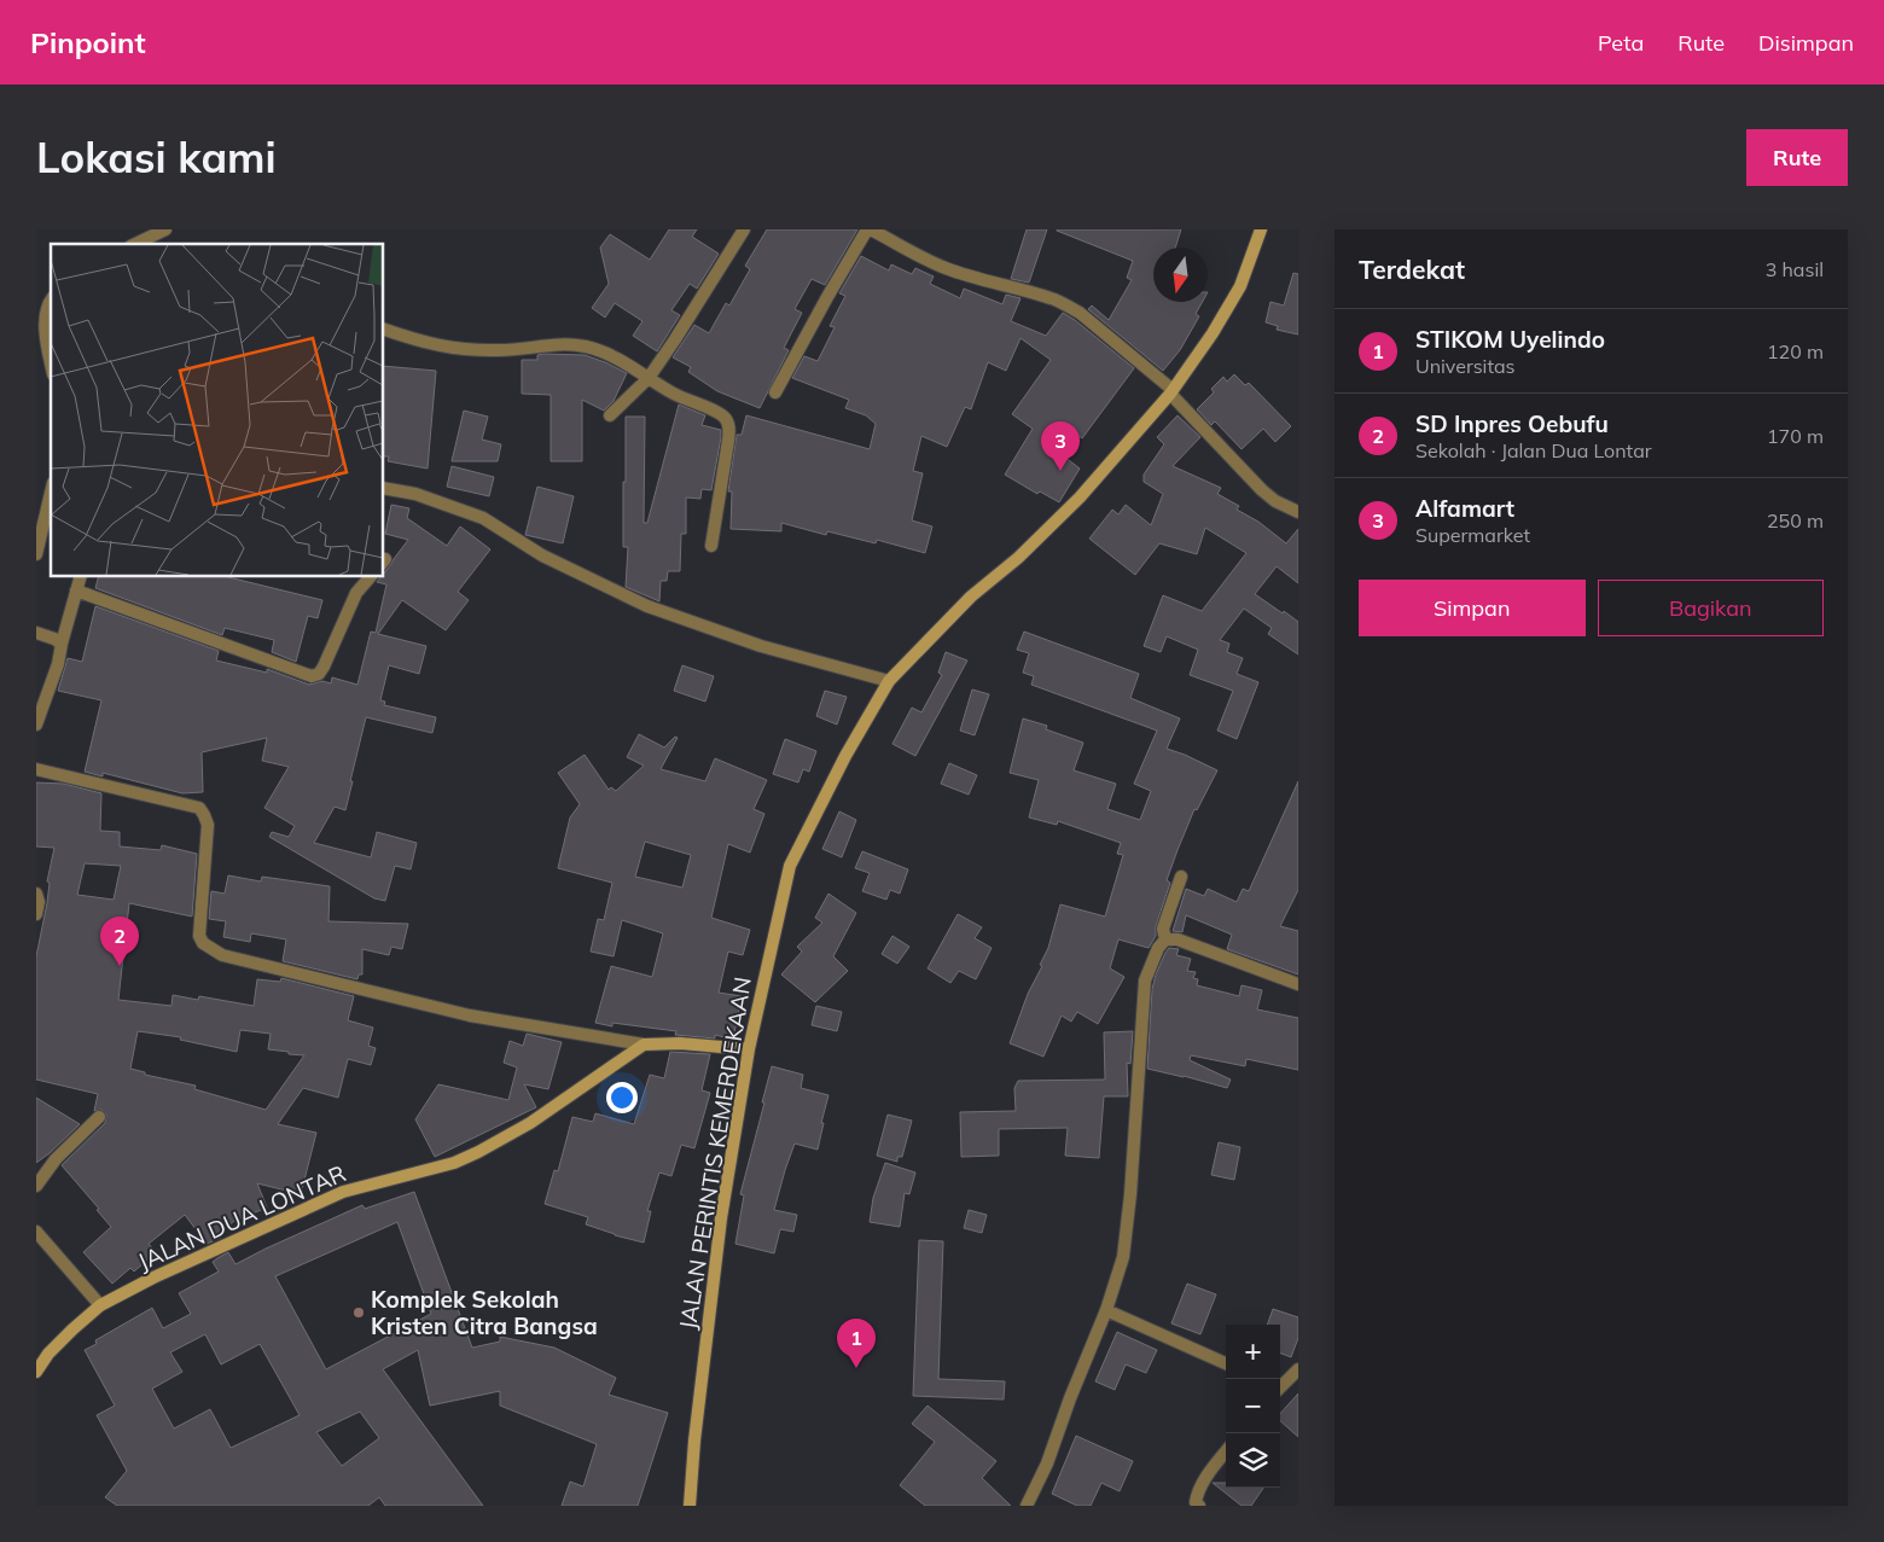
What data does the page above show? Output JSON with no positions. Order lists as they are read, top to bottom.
{
  "streets": {
    "street": ["JALAN PERINTIS KEMERDEKAAN", "JALAN DUA LONTAR"]
  },
  "places": ["Komplek Sekolah Kristen Citra Bangsa"],
  "north": "bottom",
  "page": {
    "header": "Pinpoint",
    "nav": ["Peta", "Rute", "Disimpan"],
    "buttons": [
      "Rute",
      ["Simpan", "Bagikan"]
    ],
    "title": "Lokasi kami",
    "heading": ["Terdekat", "3 hasil"],
    "list": [
      {
        "mark": "1",
        "name": "STIKOM Uyelindo",
        "note": "Universitas",
        "value": "120 m"
      },
      {
        "mark": "2",
        "name": "SD Inpres Oebufu",
        "note": "Sekolah · Jalan Dua Lontar",
        "value": "170 m"
      },
      {
        "mark": "3",
        "name": "Alfamart",
        "note": "Supermarket",
        "value": "250 m"
      }
    ],
    "pins": ["3", "2", "1"],
    "map_buttons": ["+", "−"]
  }
}
